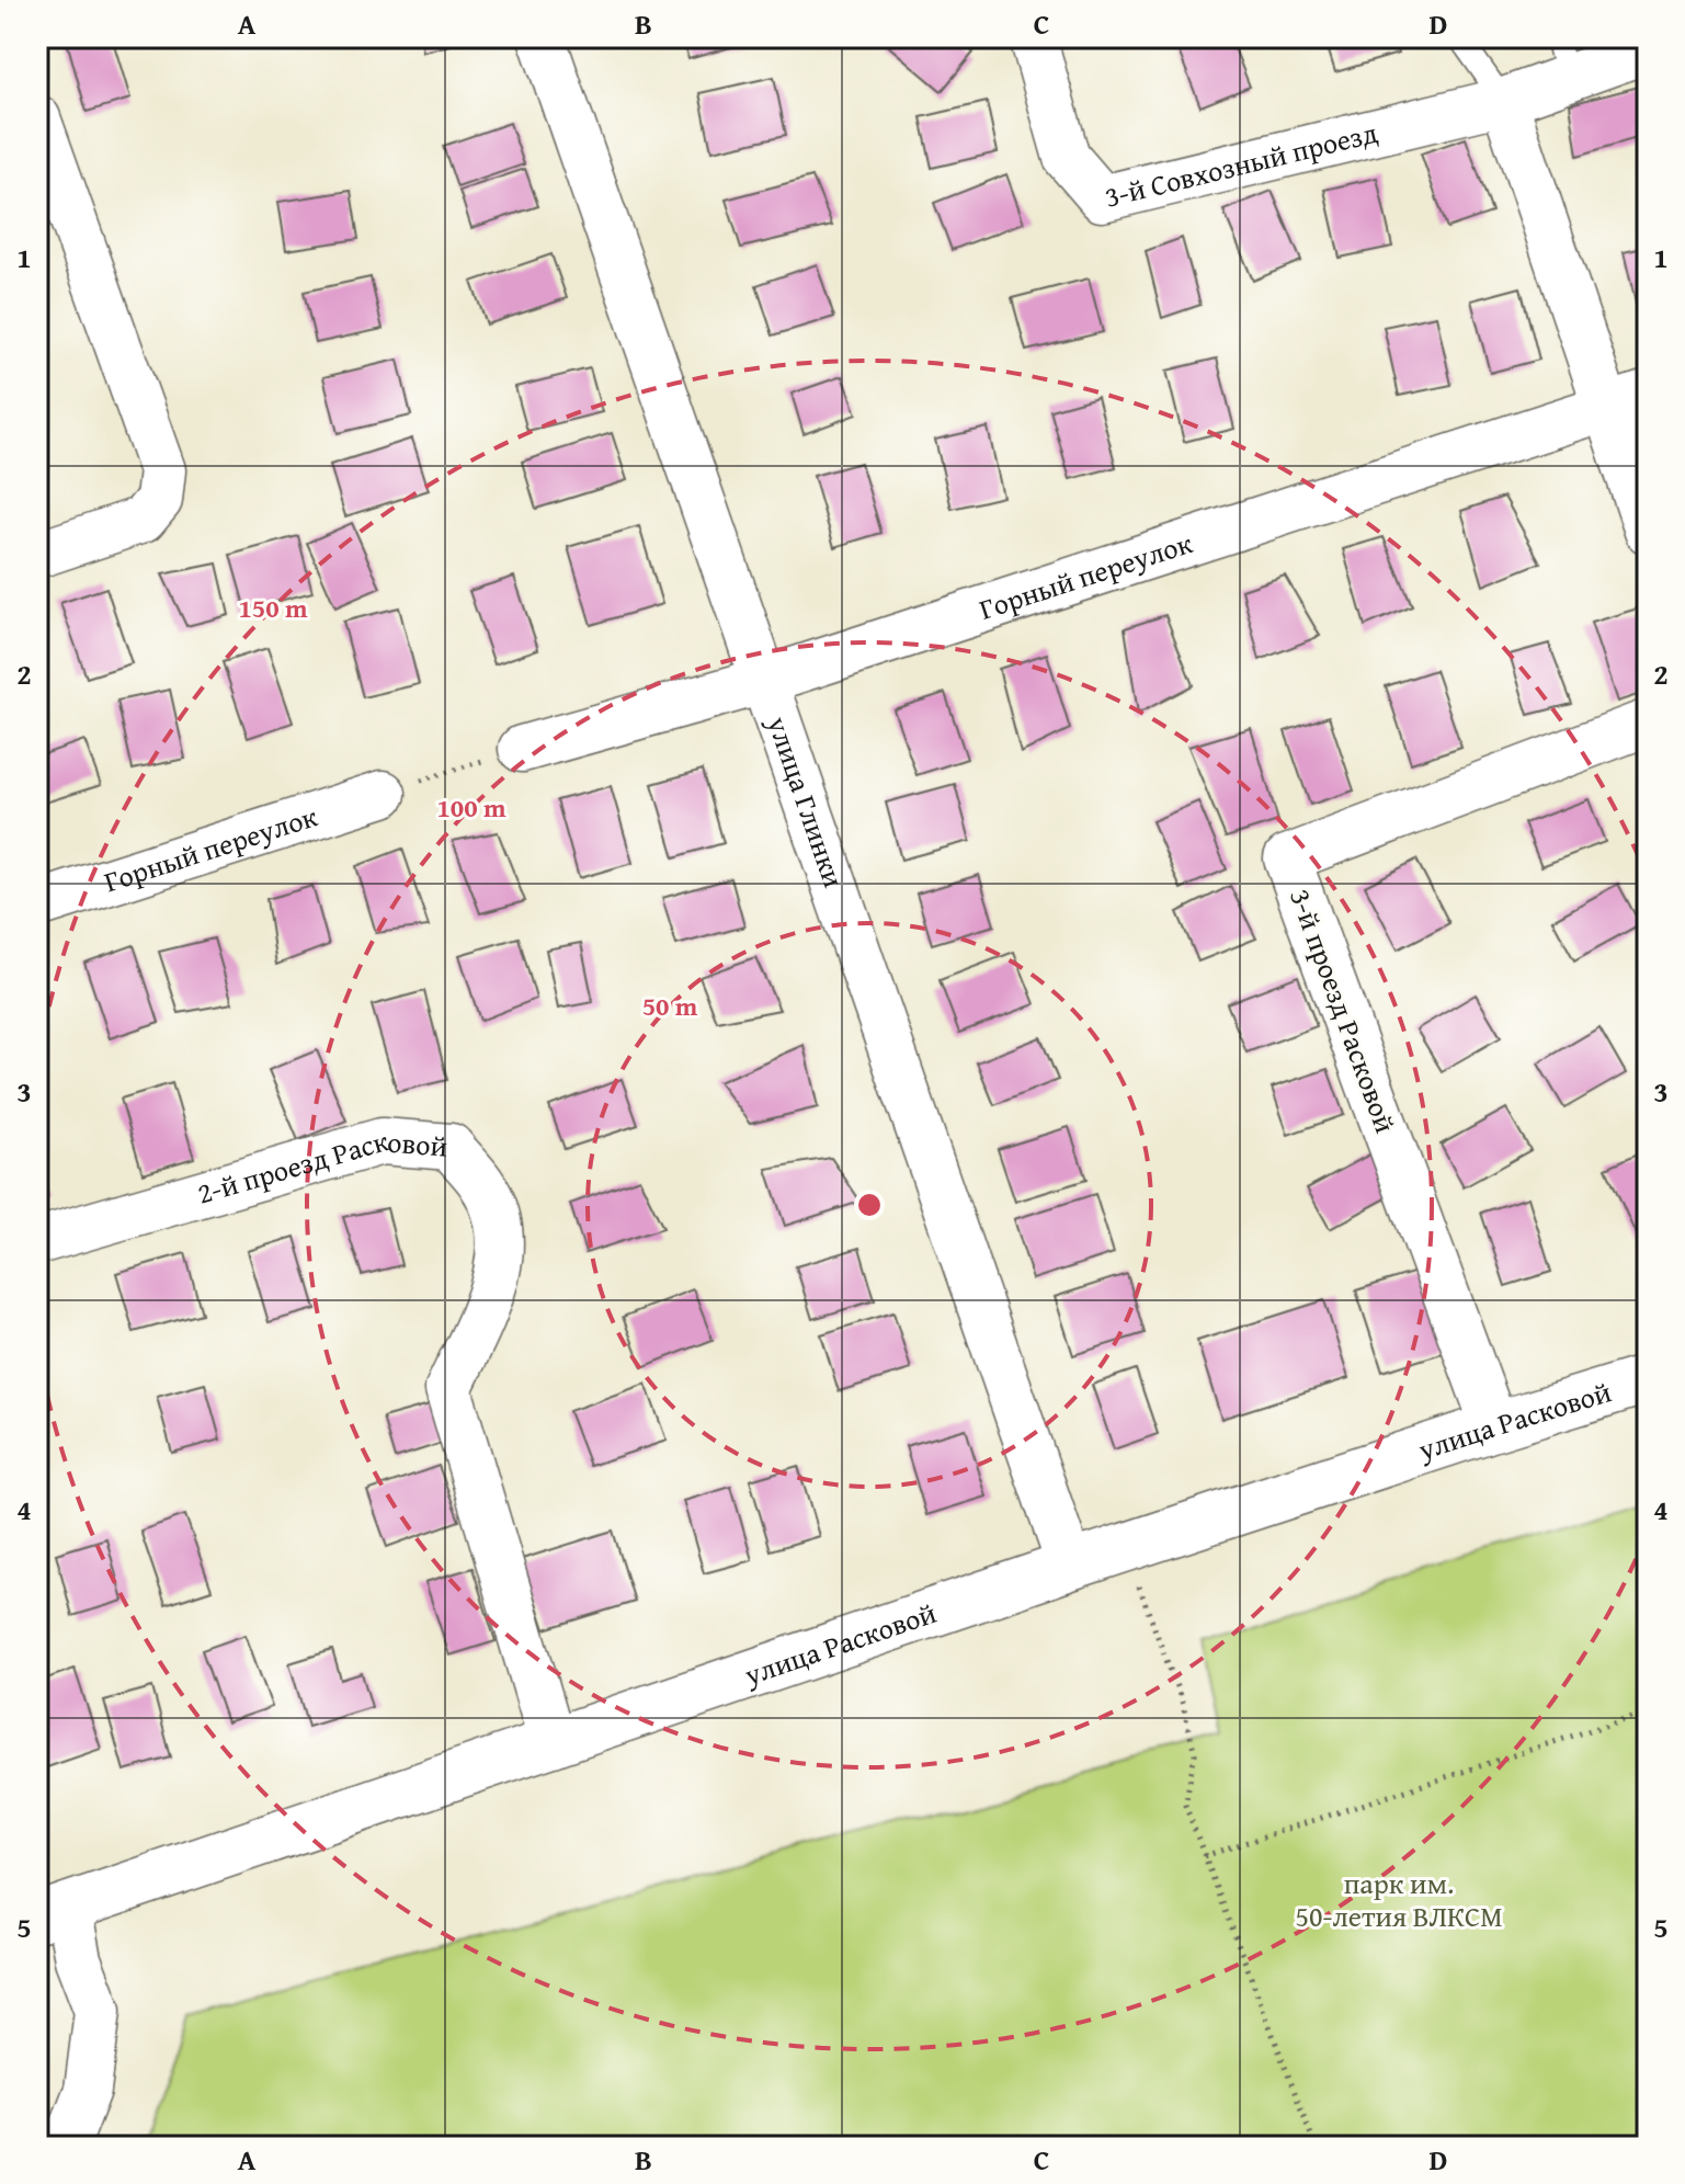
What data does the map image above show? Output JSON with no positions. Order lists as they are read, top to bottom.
{
  "streets": {
    "street": [
      "3-й Совхозный проезд",
      "Горный переулок",
      "улица Глинки",
      "3-й проезд Расковой",
      "2-й проезд Расковой",
      "улица Расковой"
    ]
  },
  "crossings": [
    ["Горный переулок", "улица Глинки"],
    ["улица Глинки", "улица Расковой"],
    ["3-й проезд Расковой", "улица Расковой"],
    ["2-й проезд Расковой", "улица Расковой"]
  ],
  "parks": ["парк им. 50-летия ВЛКСМ"],
  "grid": {
    "columns": [
      "A",
      "B",
      "C",
      "D"
    ],
    "rows": [
      "1",
      "2",
      "3",
      "4",
      "5"
    ]
  },
  "rings": ["150 m", "100 m", "50 m"]
}
